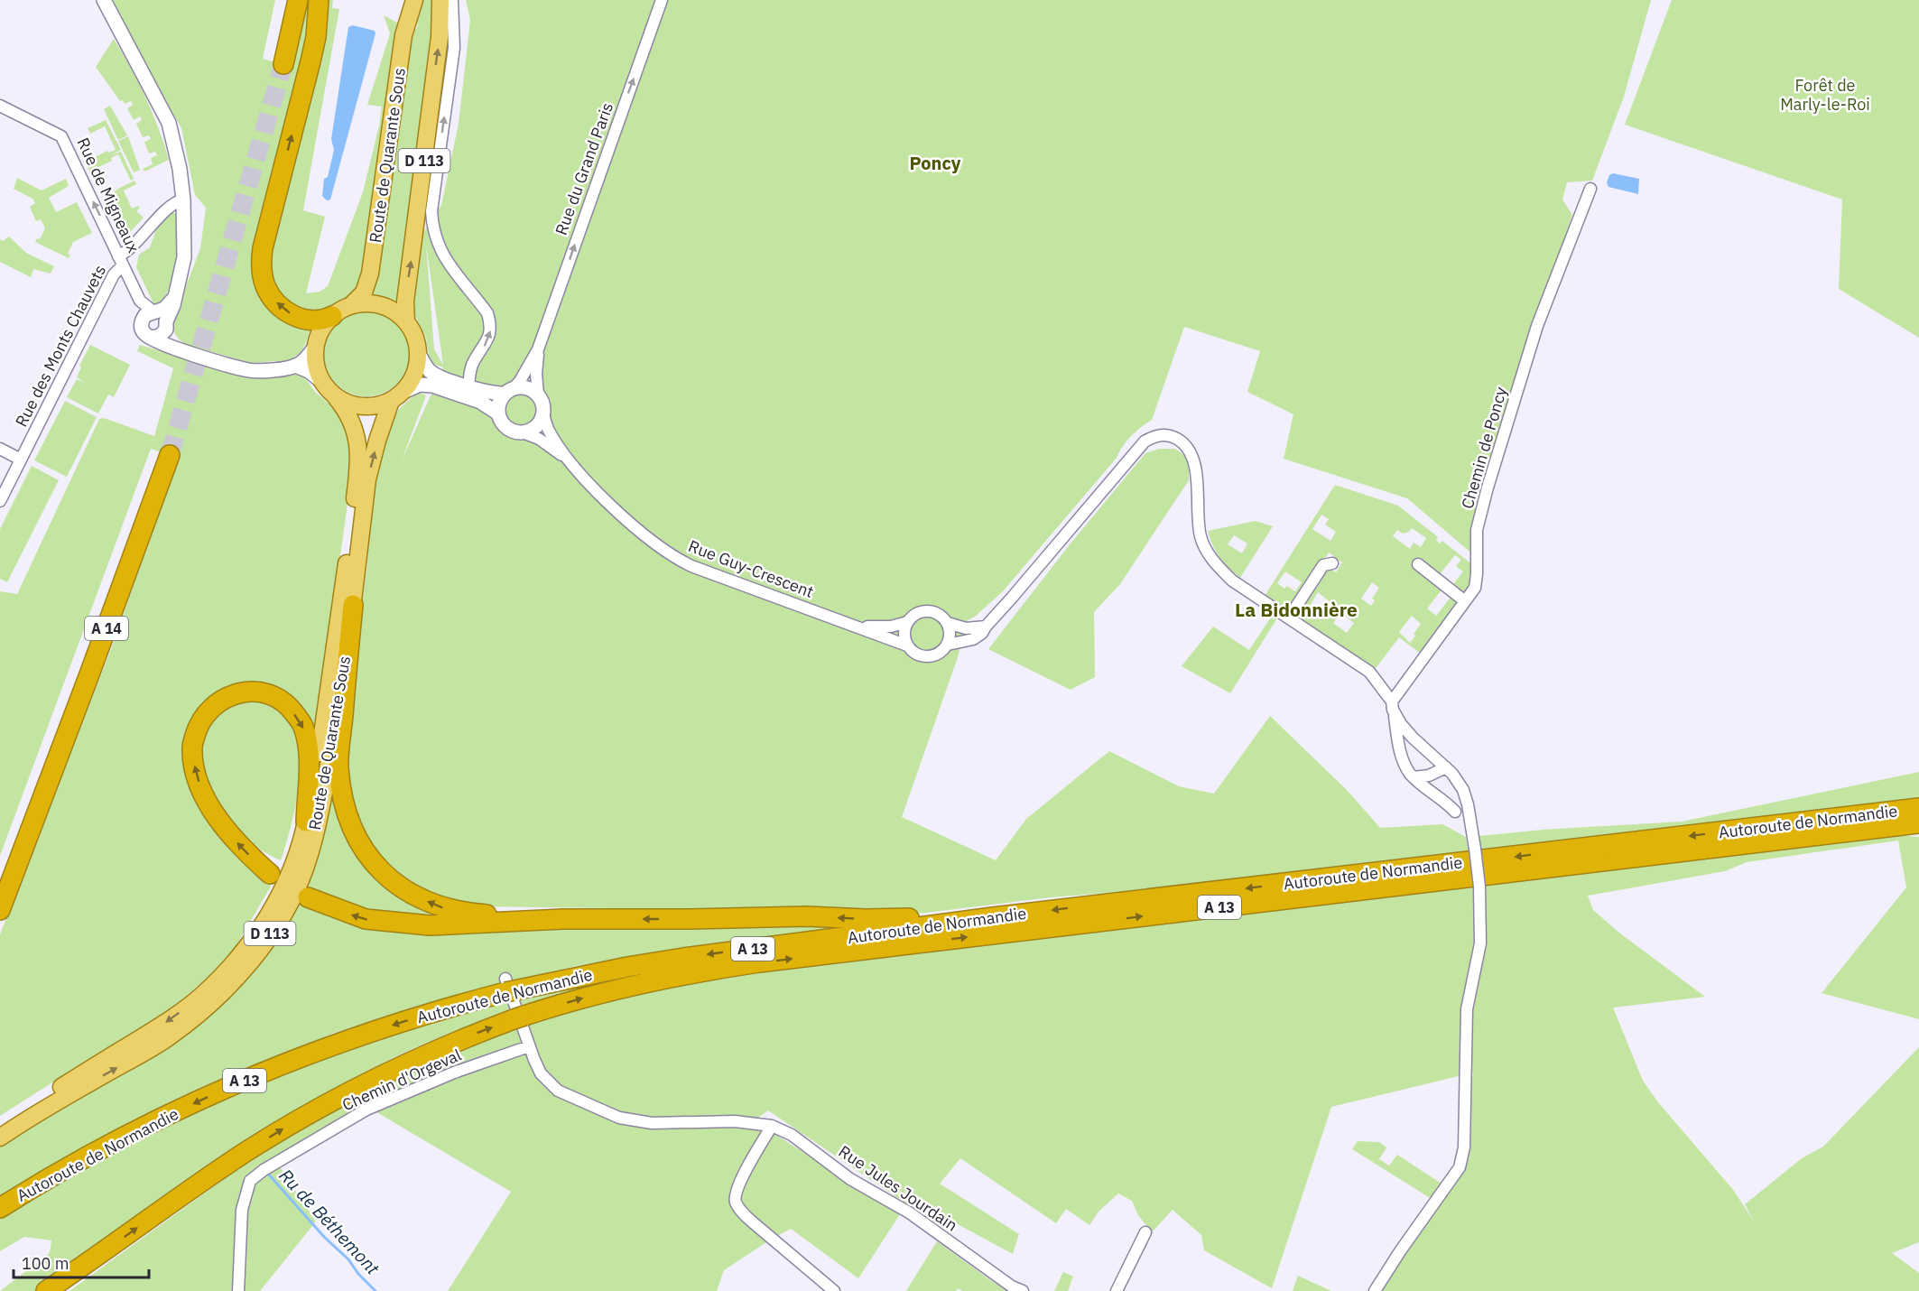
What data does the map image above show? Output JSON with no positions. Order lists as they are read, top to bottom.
{
  "streets": {
    "highway": ["A 14", "Autoroute de Normandie", "A 13"],
    "main road": ["Route de Quarante Sous", "D 113"],
    "street": [
      "Rue du Grand Paris",
      "Rue de Migneaux",
      "Rue des Monts Chauvets",
      "Chemin de Poncy",
      "Rue Guy-Crescent",
      "Chemin d'Orgeval",
      "Rue Jules Jourdain"
    ]
  },
  "crossings": [
    ["Route de Quarante Sous", "D 113"],
    ["Rue du Grand Paris", "Rue Guy-Crescent"],
    ["Rue de Migneaux", "Rue des Monts Chauvets"],
    ["Autoroute de Normandie", "Rue Jules Jourdain"],
    ["Chemin d'Orgeval", "Rue Jules Jourdain"]
  ],
  "one_way": ["Rue du Grand Paris", "Rue de Migneaux"],
  "districts": ["Poncy", "La Bidonnière"],
  "water": ["Ru de Béthemont"],
  "parks": ["Forêt de Marly-le-Roi"],
  "scale_bar": "100 m"
}
